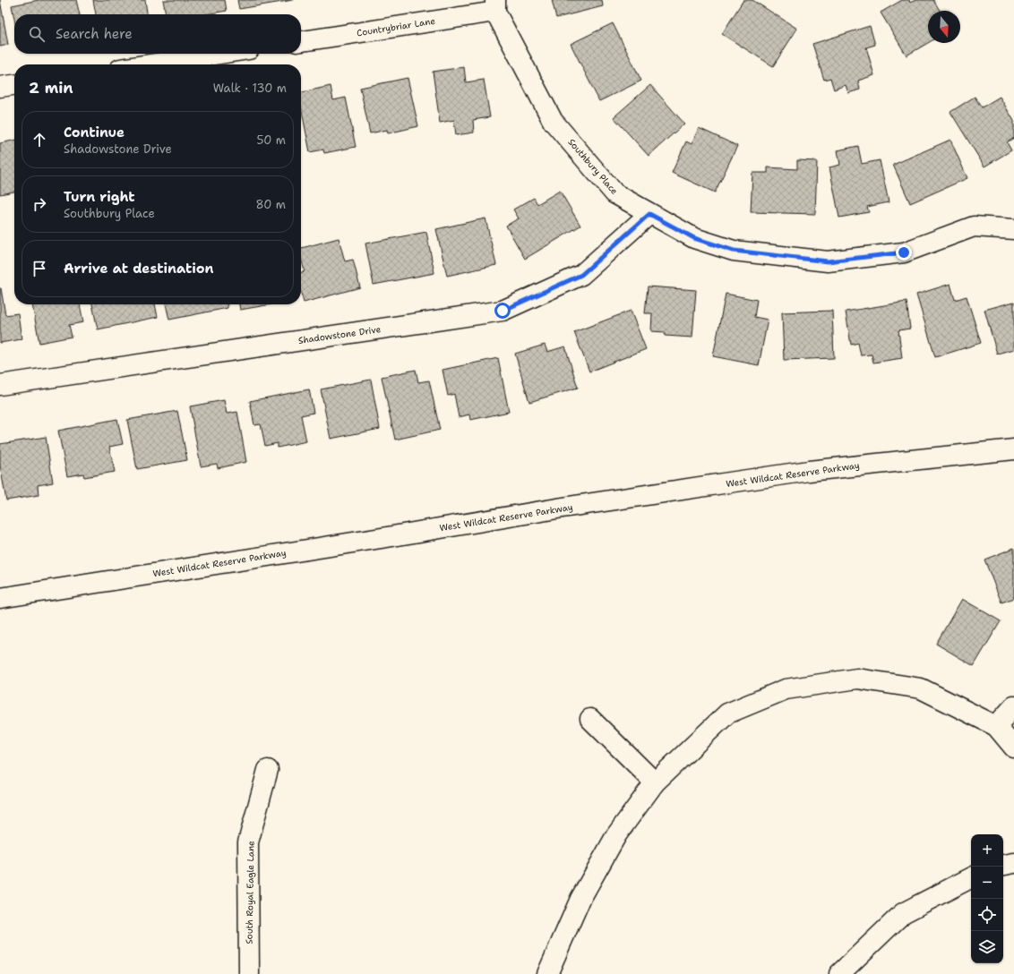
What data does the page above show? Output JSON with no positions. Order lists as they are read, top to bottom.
{
  "streets": {
    "street": [
      "Countrybriar Lane",
      "Southbury Place",
      "Shadowstone Drive",
      "West Wildcat Reserve Parkway",
      "South Royal Eagle Lane"
    ]
  },
  "crossings": [
    ["Countrybriar Lane", "Southbury Place"],
    ["Southbury Place", "Shadowstone Drive"]
  ],
  "north": "bottom",
  "page": {
    "search": "Search here",
    "heading": ["2 min", "Walk · 130 m"],
    "list": [
      ["Continue", "Shadowstone Drive", "50 m"],
      ["Turn right", "Southbury Place", "80 m"],
      "Arrive at destination"
    ],
    "map_buttons": ["+", "−"]
  }
}
